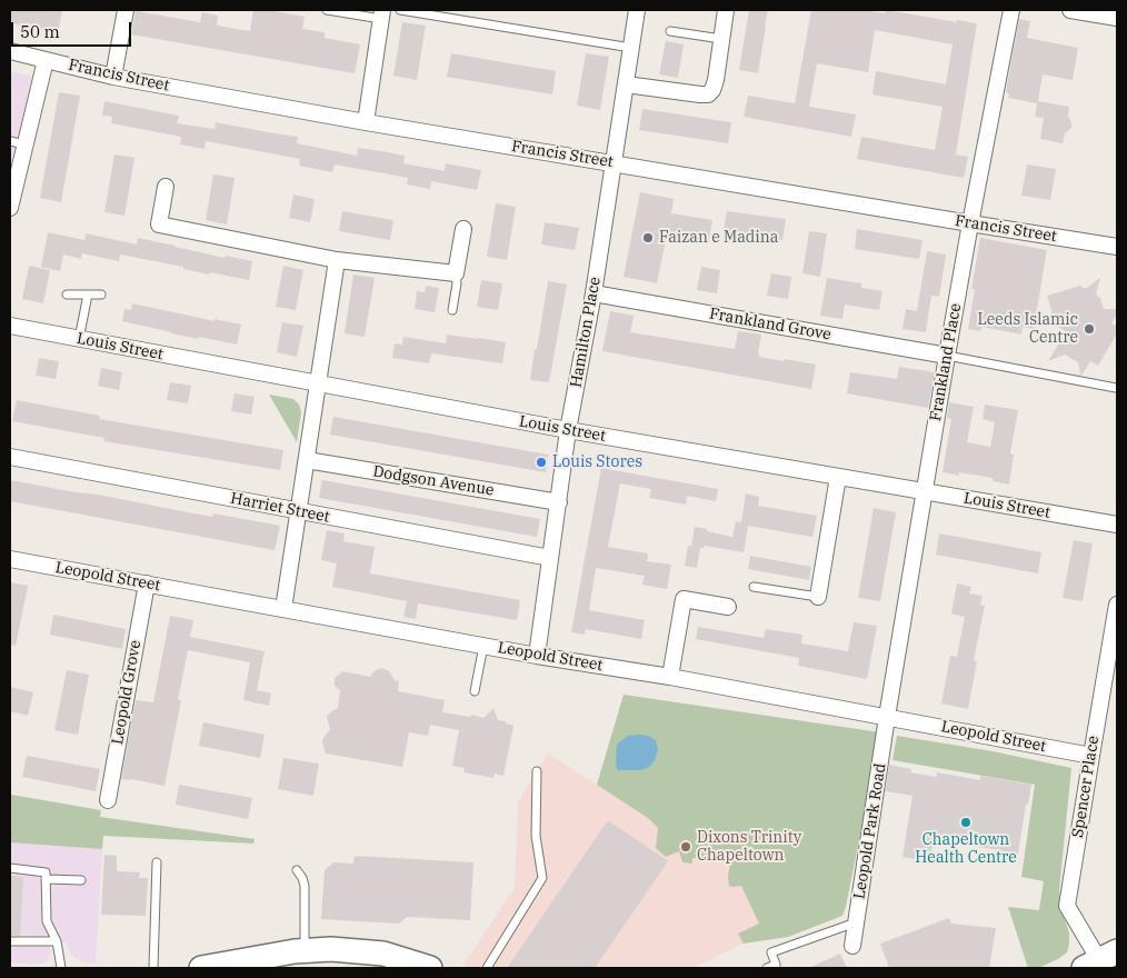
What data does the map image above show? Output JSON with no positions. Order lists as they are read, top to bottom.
{
  "streets": {
    "street": [
      "Francis Street",
      "Frankland Grove",
      "Hamilton Place",
      "Louis Street",
      "Frankland Place",
      "Dodgson Avenue",
      "Harriet Street",
      "Leopold Street",
      "Leopold Grove",
      "Spencer Place",
      "Leopold Park Road"
    ]
  },
  "crossings": [
    ["Francis Street", "Hamilton Place"],
    ["Francis Street", "Frankland Place"],
    ["Frankland Grove", "Hamilton Place"],
    ["Frankland Grove", "Frankland Place"],
    ["Hamilton Place", "Louis Street"],
    ["Hamilton Place", "Dodgson Avenue"],
    ["Hamilton Place", "Harriet Street"],
    ["Hamilton Place", "Leopold Street"],
    ["Louis Street", "Frankland Place"],
    ["Frankland Place", "Leopold Street"],
    ["Frankland Place", "Leopold Park Road"],
    ["Leopold Street", "Leopold Grove"],
    ["Leopold Street", "Spencer Place"],
    ["Leopold Street", "Leopold Park Road"]
  ],
  "places": [
    "Faizan e Madina",
    "Leeds Islamic Centre",
    "Louis Stores",
    "Chapeltown Health Centre",
    "Dixons Trinity Chapeltown"
  ],
  "scale_bar": "50 m"
}
